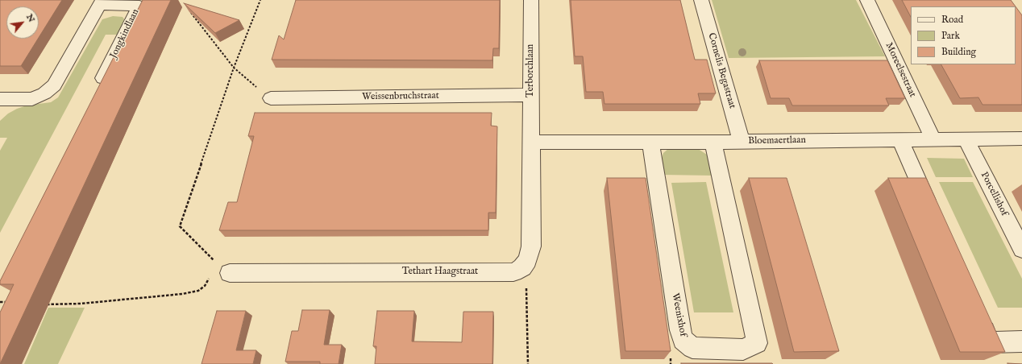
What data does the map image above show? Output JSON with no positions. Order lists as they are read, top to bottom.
{
  "streets": {
    "street": [
      "Jongkindlaan",
      "Moreelsestraat",
      "Terborchlaan",
      "Cornelis Begastraat",
      "Weissenbruchstraat",
      "Bloemaertlaan",
      "Porcellishof",
      "Tethart Haagstraat",
      "Weenixhof"
    ]
  },
  "crossings": [
    ["Moreelsestraat", "Bloemaertlaan"],
    ["Terborchlaan", "Weissenbruchstraat"],
    ["Terborchlaan", "Bloemaertlaan"],
    ["Cornelis Begastraat", "Bloemaertlaan"],
    ["Bloemaertlaan", "Porcellishof"],
    ["Bloemaertlaan", "Weenixhof"]
  ],
  "legend": ["Road", "Park", "Building"],
  "north": "top right"
}
